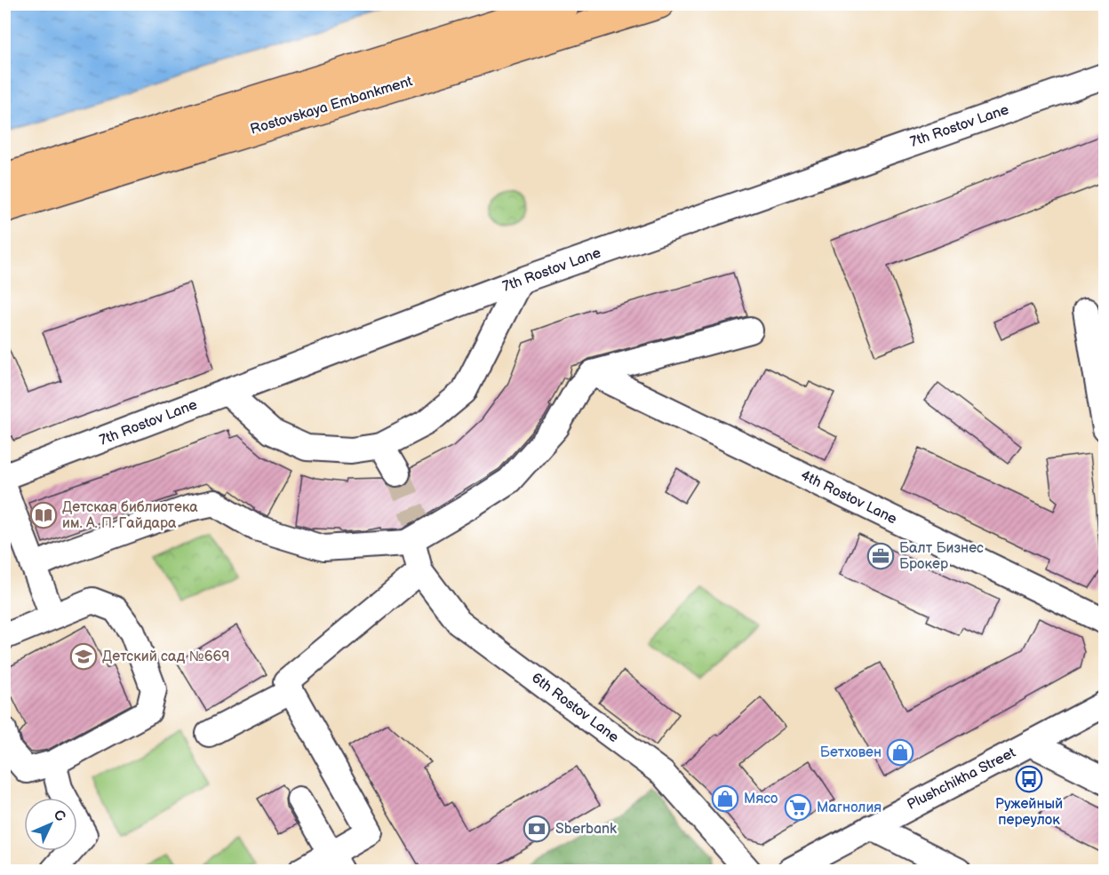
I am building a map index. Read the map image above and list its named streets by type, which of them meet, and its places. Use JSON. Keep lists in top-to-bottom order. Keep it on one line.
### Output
{"streets":{"main road":["Rostovskaya Embankment"],"street":["7th Rostov Lane","4th Rostov Lane","6th Rostov Lane","Plushchikha Street"]},"places":{"library":["Детская библиотека им. А. П. Гайдара"],"office":["Балт Бизнес Брокер"],"school or university":["Детский сад №669"],"shop":["Бетховен","Мясо"],"bus stop":["Ружейный переулок"],"supermarket":["Магнолия"],"bank":["Sberbank"]},"north":"top right"}
